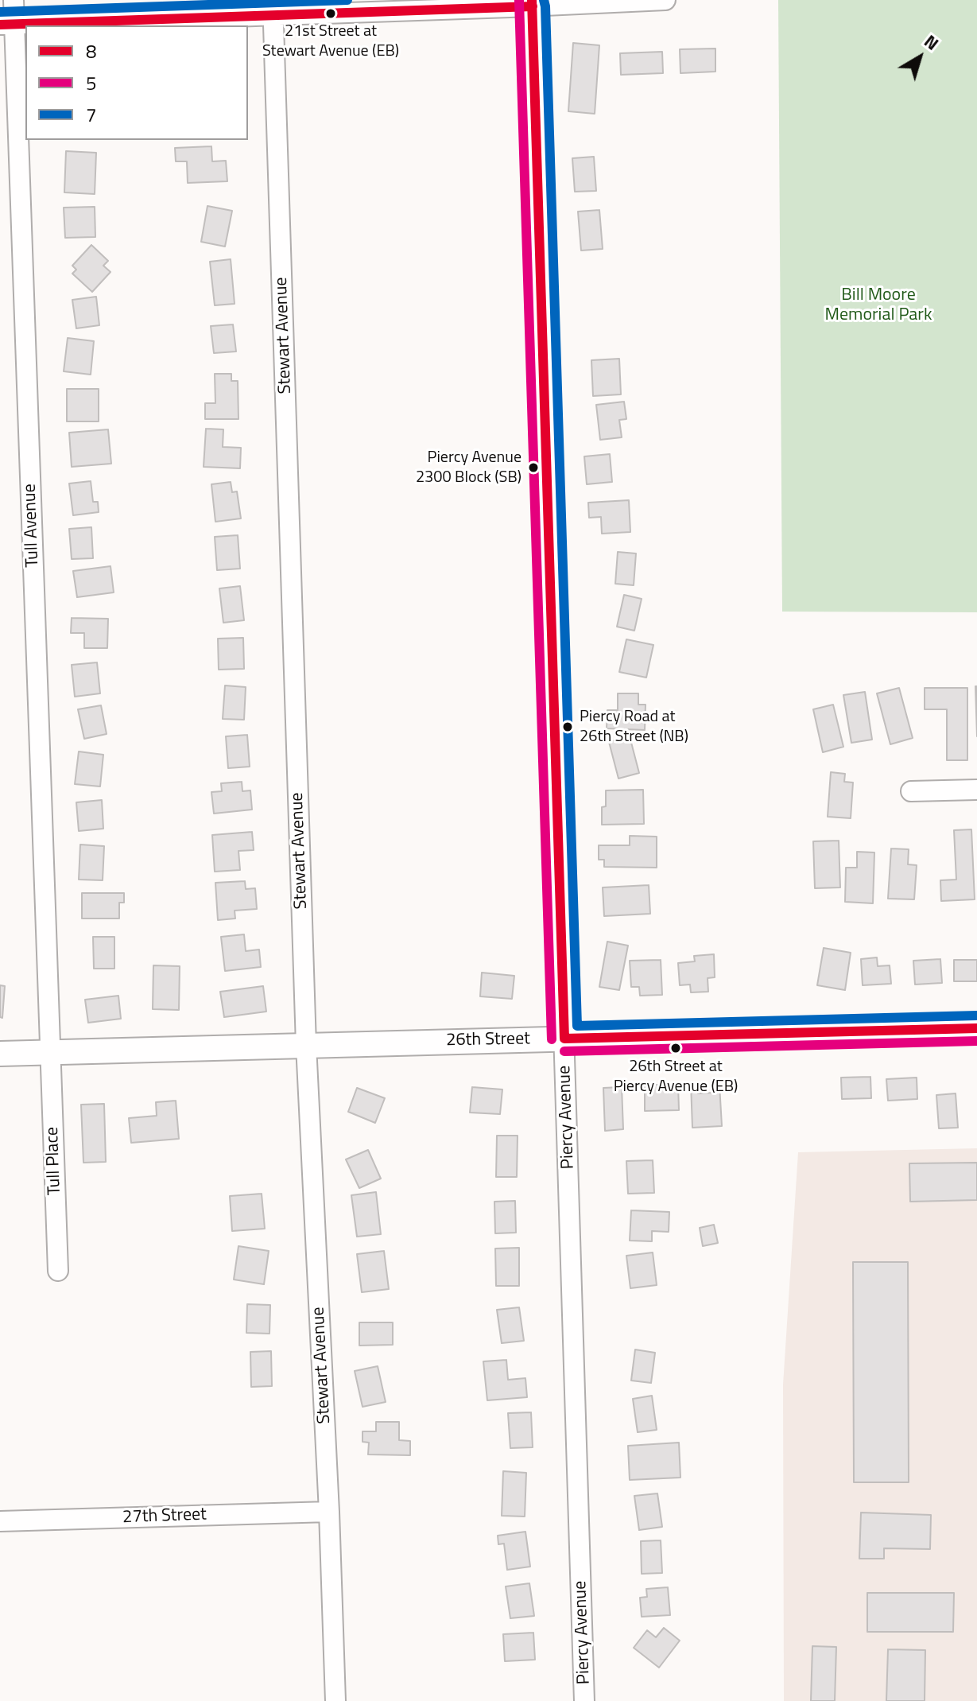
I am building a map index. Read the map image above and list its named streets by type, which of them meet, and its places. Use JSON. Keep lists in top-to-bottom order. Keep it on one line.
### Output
{"streets":{"street":["Stewart Avenue","Tull Avenue","26th Street","Piercy Avenue","Tull Place","27th Street"]},"crossings":[["Stewart Avenue","26th Street"],["Stewart Avenue","27th Street"],["Tull Avenue","26th Street"],["Tull Avenue","Tull Place"],["26th Street","Piercy Avenue"],["26th Street","Tull Place"]],"parks":["Bill Moore Memorial Park"],"places":["21st Street at Stewart Avenue (EB)","Piercy Avenue 2300 Block (SB)","Piercy Road at 26th Street (NB)","26th Street at Piercy Avenue (EB)"],"lines":["transit line 8","transit line 7","transit line 5"],"legend":["8","5","7"],"north":"top right"}
